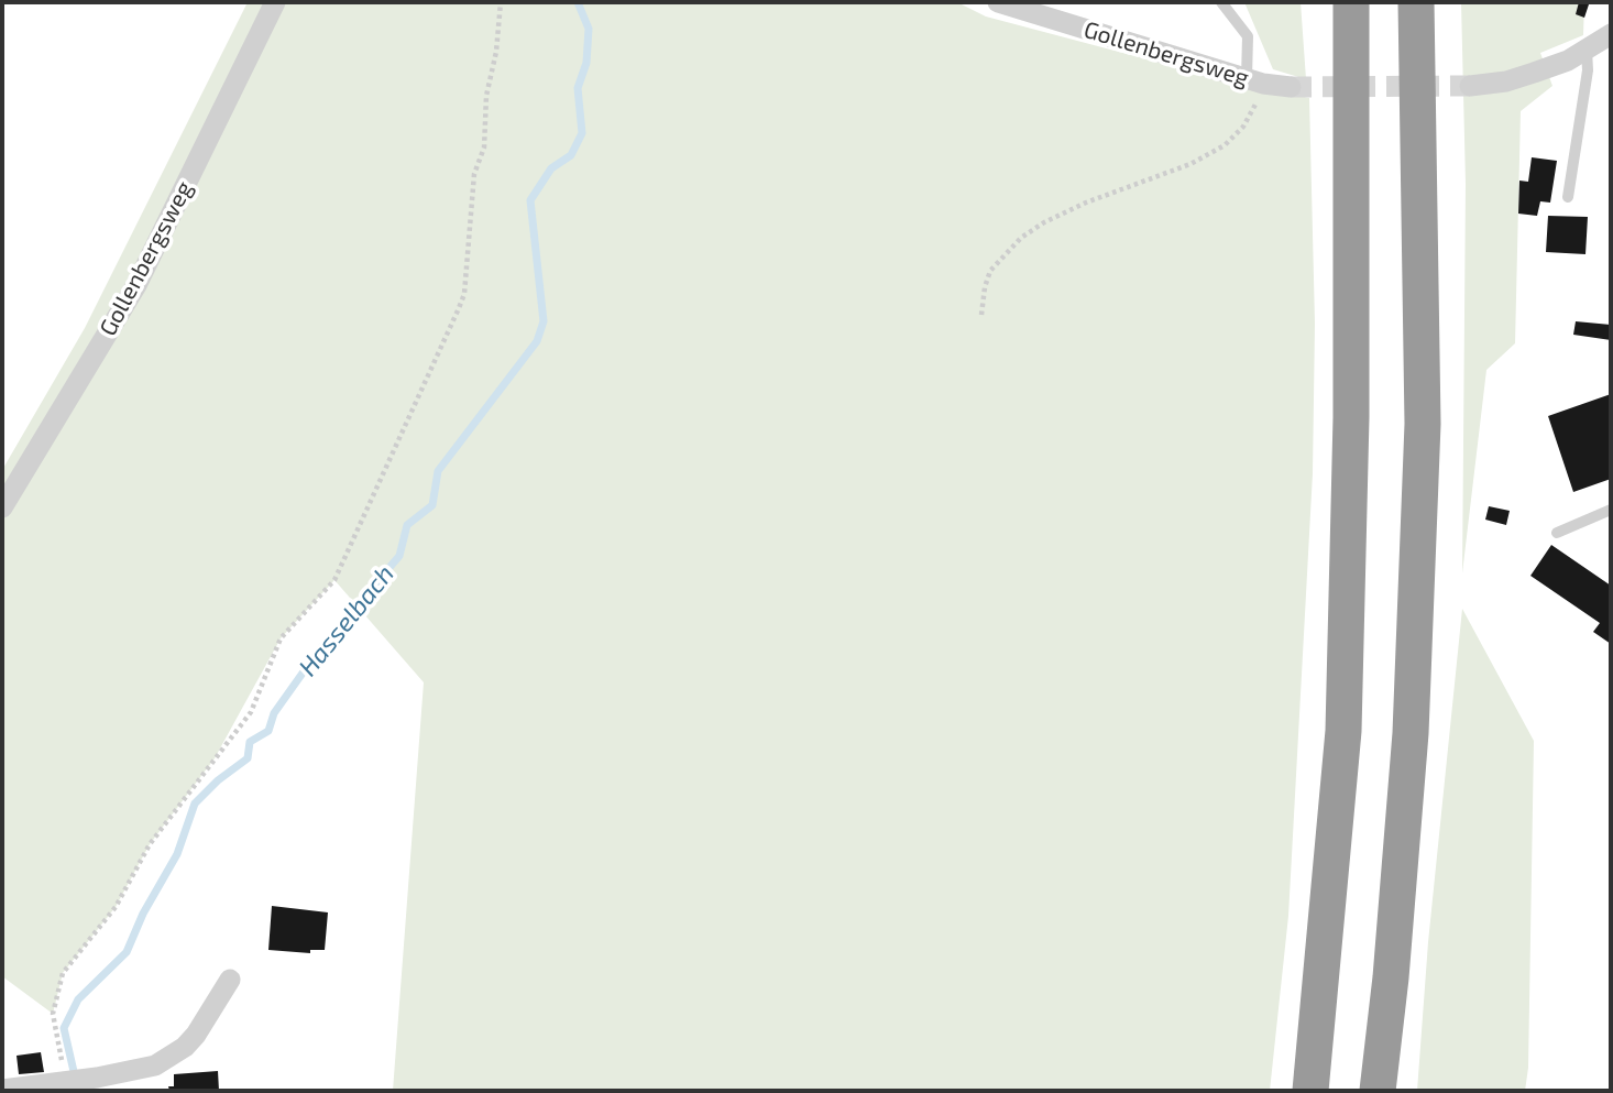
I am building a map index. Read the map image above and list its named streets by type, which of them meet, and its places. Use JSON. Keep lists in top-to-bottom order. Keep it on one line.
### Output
{"streets":{"street":["Gollenbergsweg"]},"water":["Hasselbach"]}
